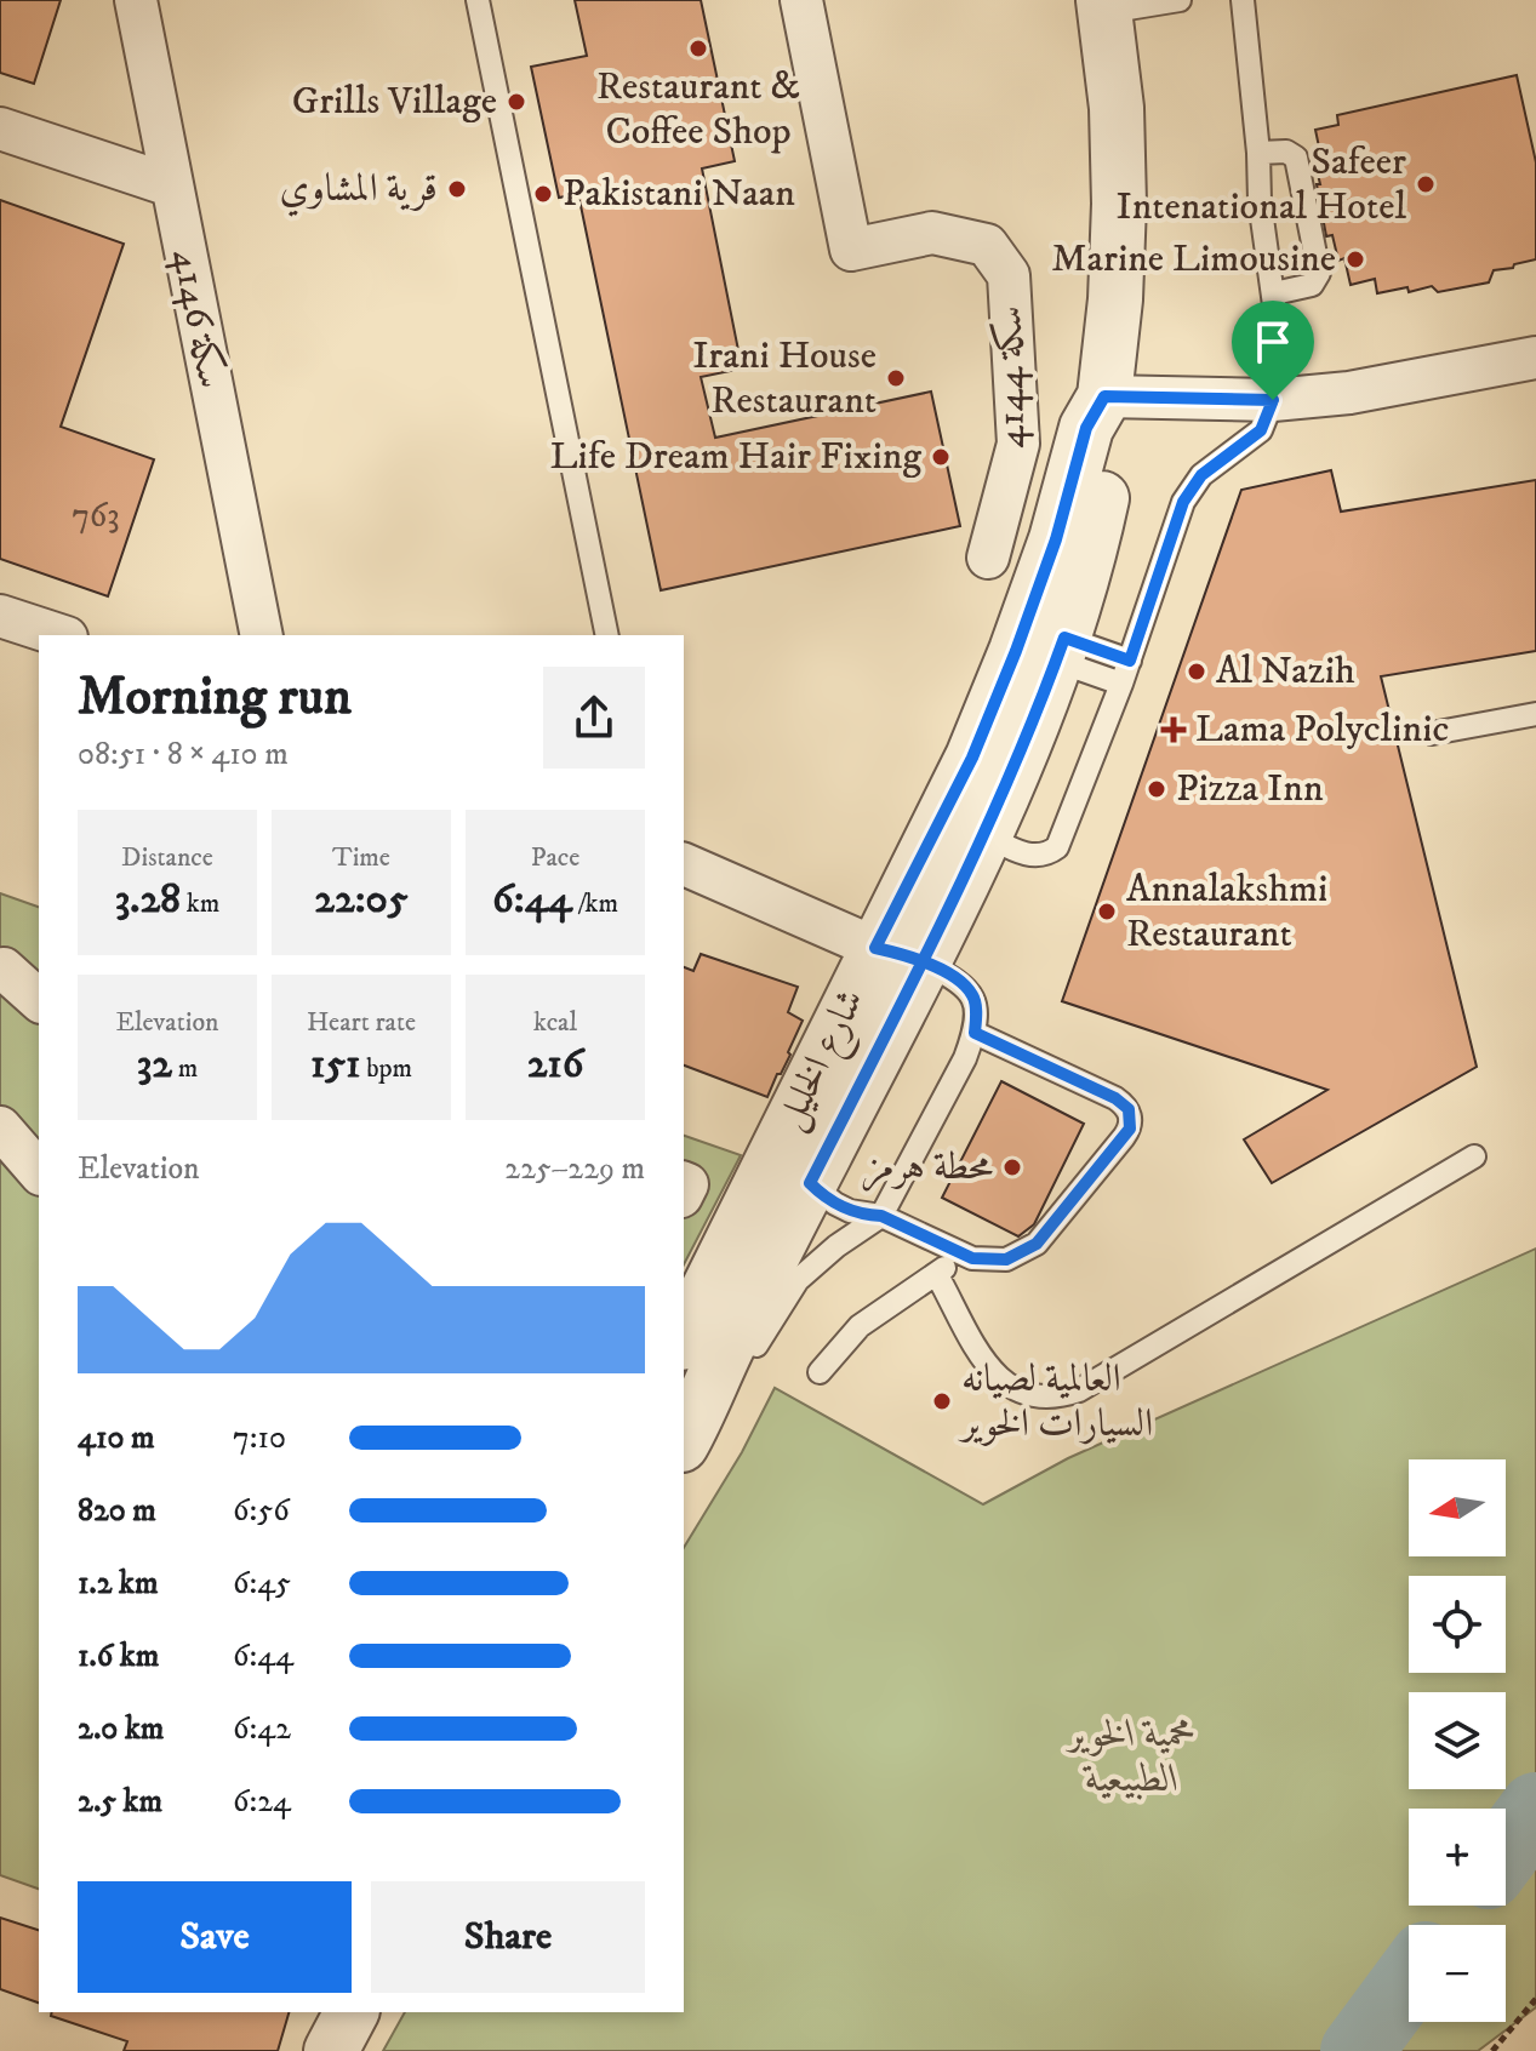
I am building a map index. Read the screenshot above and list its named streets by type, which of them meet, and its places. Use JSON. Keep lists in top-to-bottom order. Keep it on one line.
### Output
{"streets":{"street":["سكة 4146","سكة 4144","شارع الخليل"]},"parks":["محمية الخوير الطبيعية"],"places":{"other":["Restaurant & Coffee Shop","Grills Village","Safeer Intenational Hotel","قرية المشاوي","Pakistani Naan","Marine Limousine","Irani House Restaurant","Life Dream Hair Fixing","Al Nazih","Pizza Inn","Annalakshmi Restaurant","محطة هرمز","العالمية لصيانه السيارات الخوير"],"health":["Lama Polyclinic"]},"house_numbers":["763"],"north":"left","page":{"heading":["Morning run","08:51 · 8 × 410 m"],"stats":[["Distance","3.28 km"],["Time","22:05"],["Pace","6:44 /km"],["Elevation","32 m"],["Heart rate","151 bpm"],["kcal","216"]],"chart":["Elevation","225–229 m"],"list":[{"name":"410 m","note":"7:10"},{"name":"820 m","note":"6:56"},{"name":"1.2 km","note":"6:45"},{"name":"1.6 km","note":"6:44"},{"name":"2.0 km","note":"6:42"},{"name":"2.5 km","note":"6:24"}],"map_buttons":["+","−"],"buttons":["Save","Share"]}}
